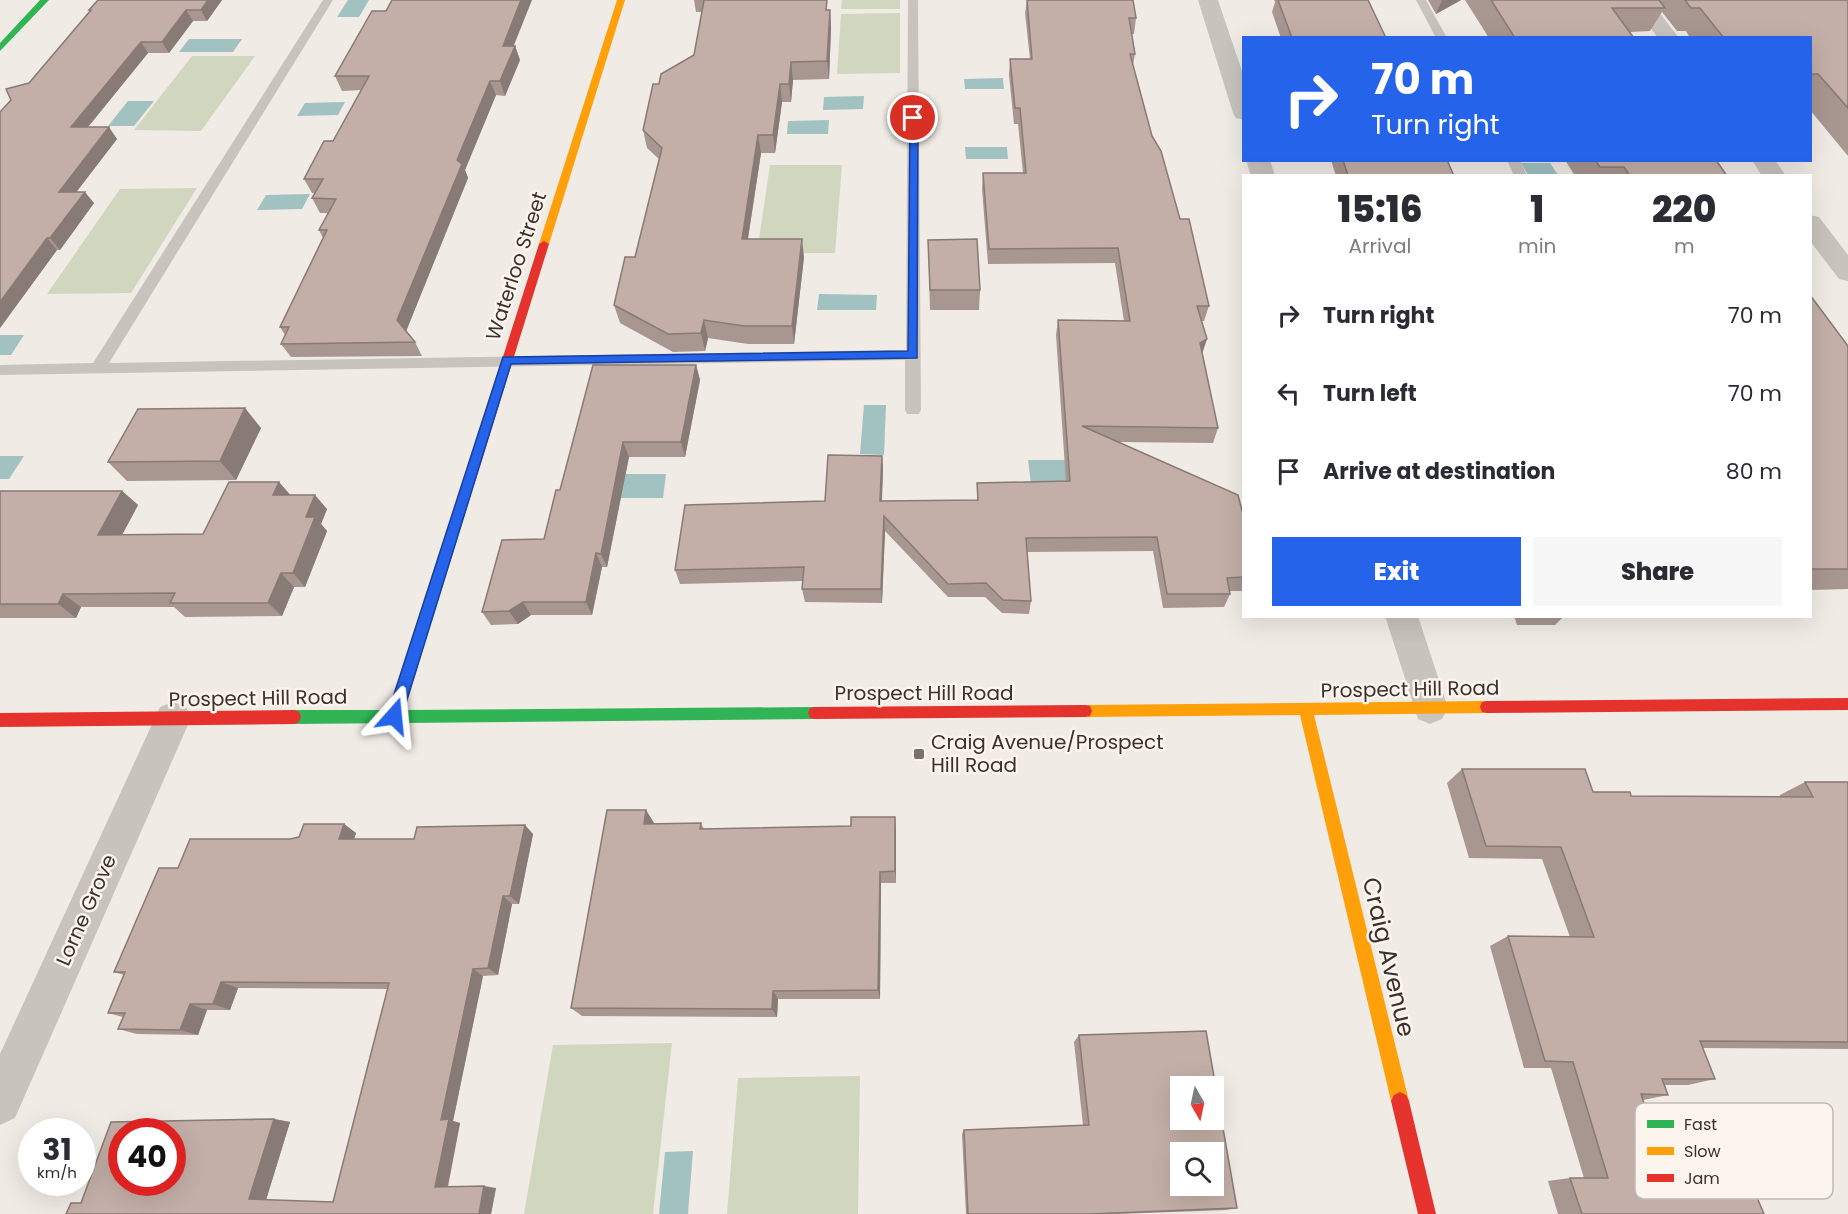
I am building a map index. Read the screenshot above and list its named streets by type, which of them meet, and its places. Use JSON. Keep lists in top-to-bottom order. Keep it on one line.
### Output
{"streets":{"main road":["Waterloo Street","Prospect Hill Road","Craig Avenue"],"street":["Lorne Grove"]},"crossings":[["Waterloo Street","Prospect Hill Road"],["Prospect Hill Road","Lorne Grove"],["Prospect Hill Road","Craig Avenue"]],"places":{"transit":["Craig Avenue/Prospect Hill Road"]},"legend":["Fast","Slow","Jam"],"north":"bottom","page":{"turn":["70 m","Turn right"],"eta":["15:16","Arrival","1","min","220","m"],"list":[{"name":"Turn right","value":"70 m"},{"name":"Turn left","value":"70 m"},{"name":"Arrive at destination","value":"80 m"}],"buttons":["Exit","Share"],"speed":"31 km/h","limit":"40"}}
